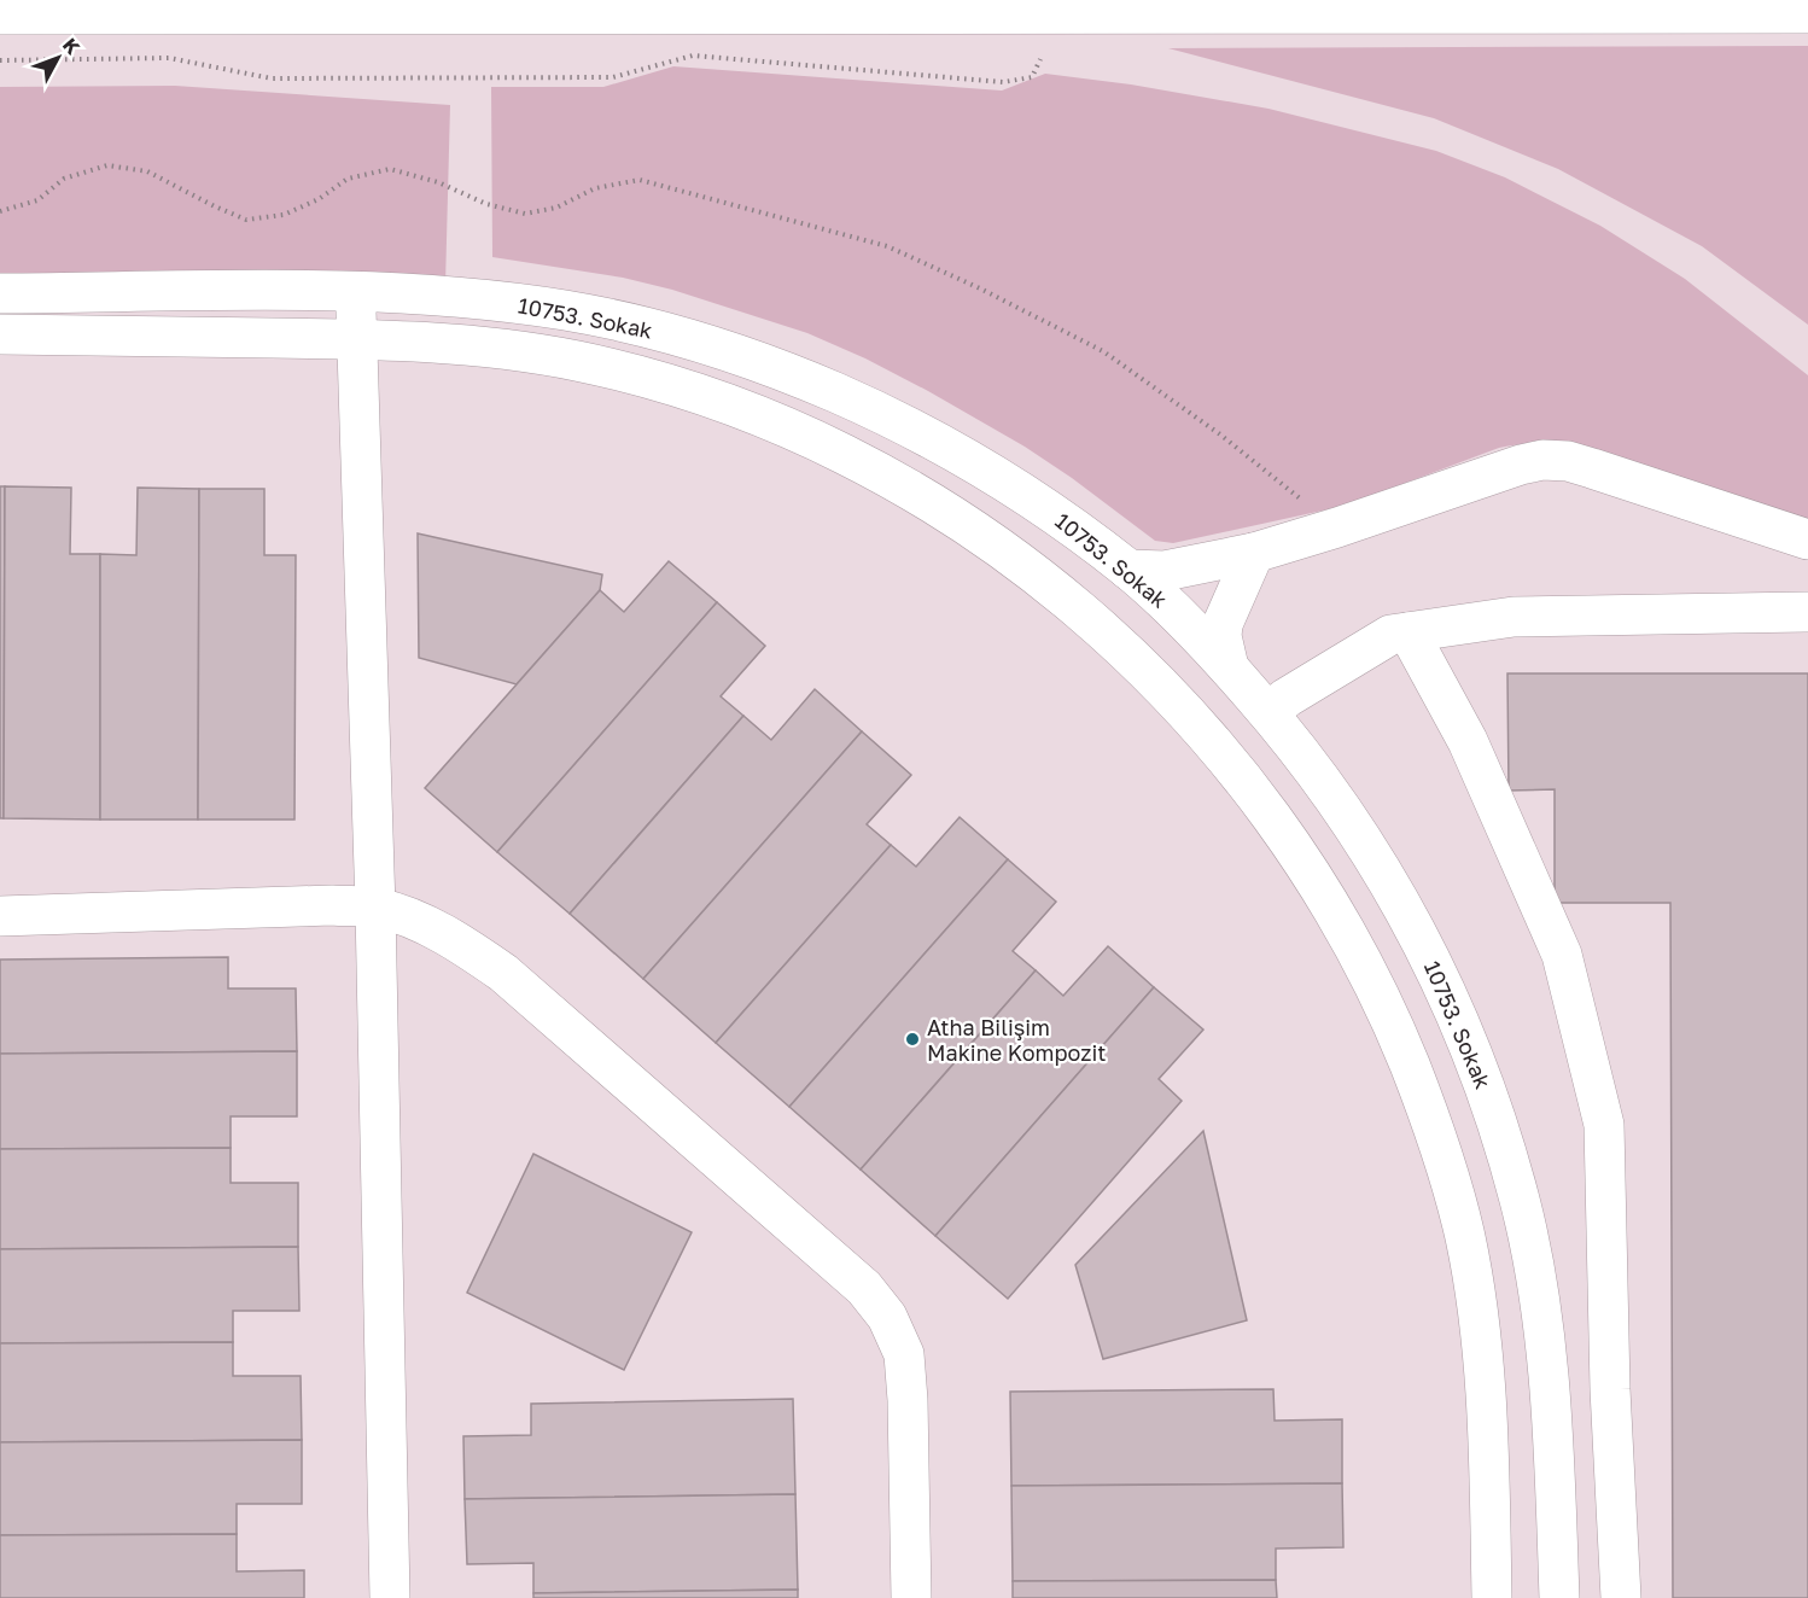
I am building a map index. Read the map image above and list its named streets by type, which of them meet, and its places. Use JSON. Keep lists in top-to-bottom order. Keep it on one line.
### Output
{"streets":{"main road":["10753. Sokak"]},"places":["Atha Bilişim Makine Kompozit"],"north":"top right"}
